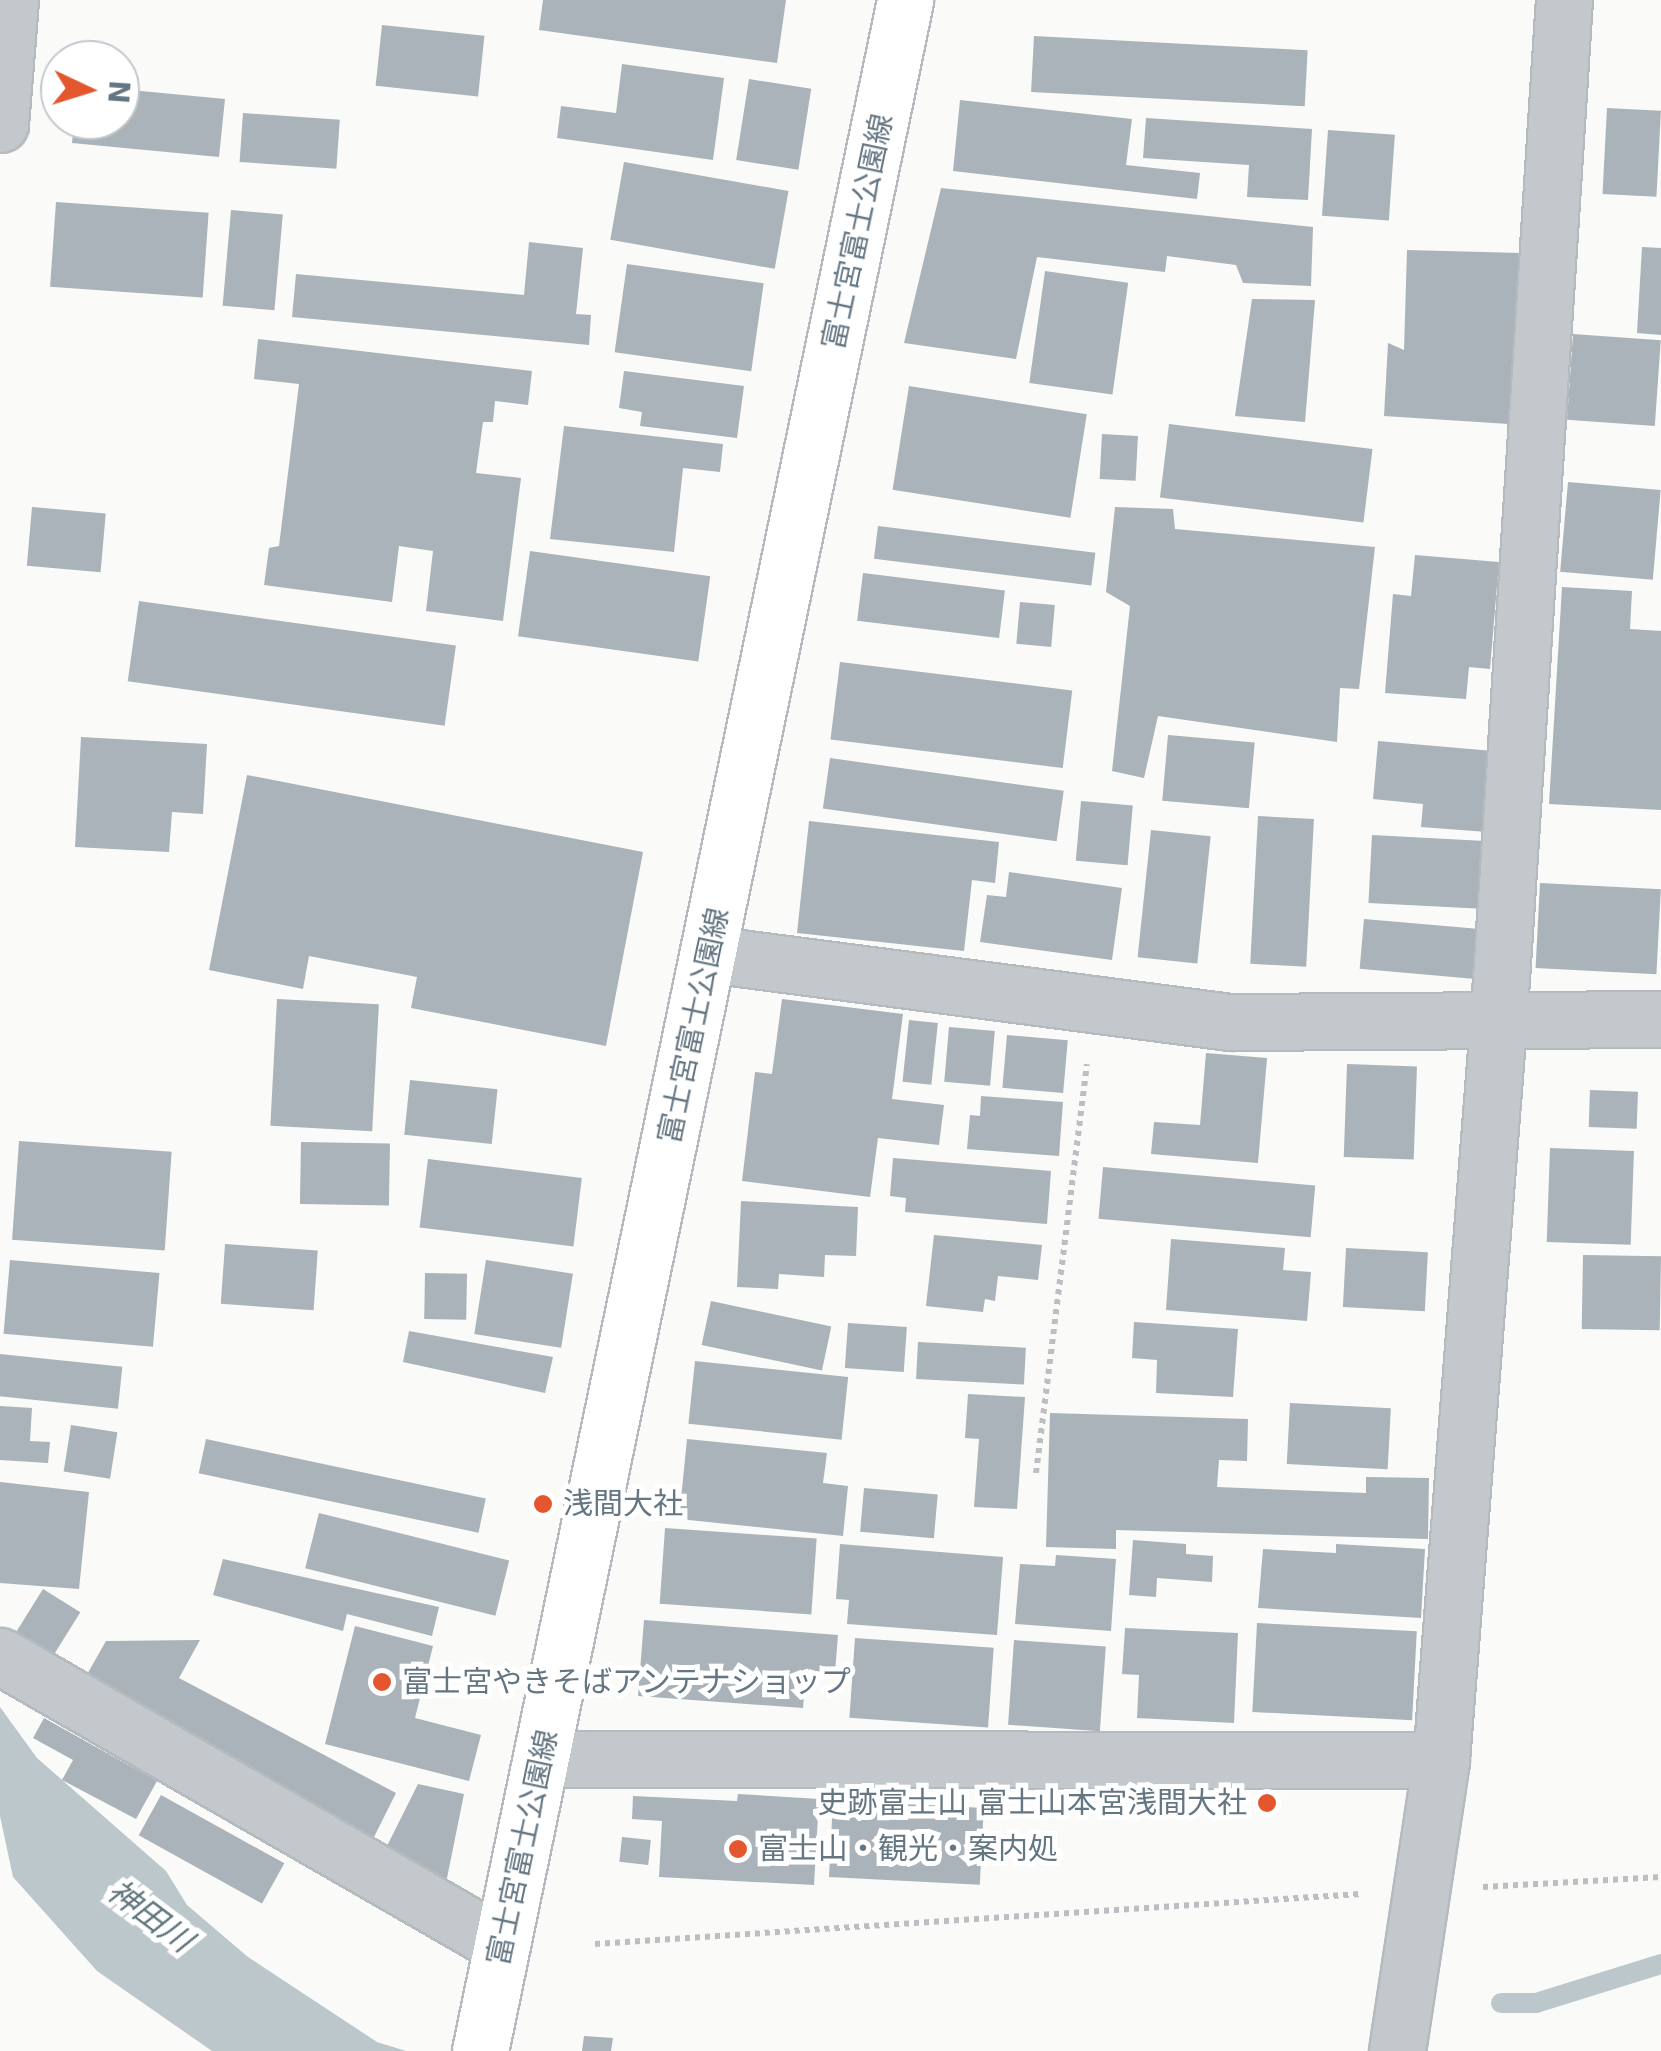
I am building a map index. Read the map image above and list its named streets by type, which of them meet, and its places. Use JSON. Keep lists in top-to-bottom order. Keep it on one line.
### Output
{"streets":{"main road":["富士宮富士公園線"]},"water":["神田川"],"places":["浅間大社","富士宮やきそばアンテナショップ","史跡富士山 富士山本宮浅間大社","富士山・観光・案内処"],"north":"right"}
